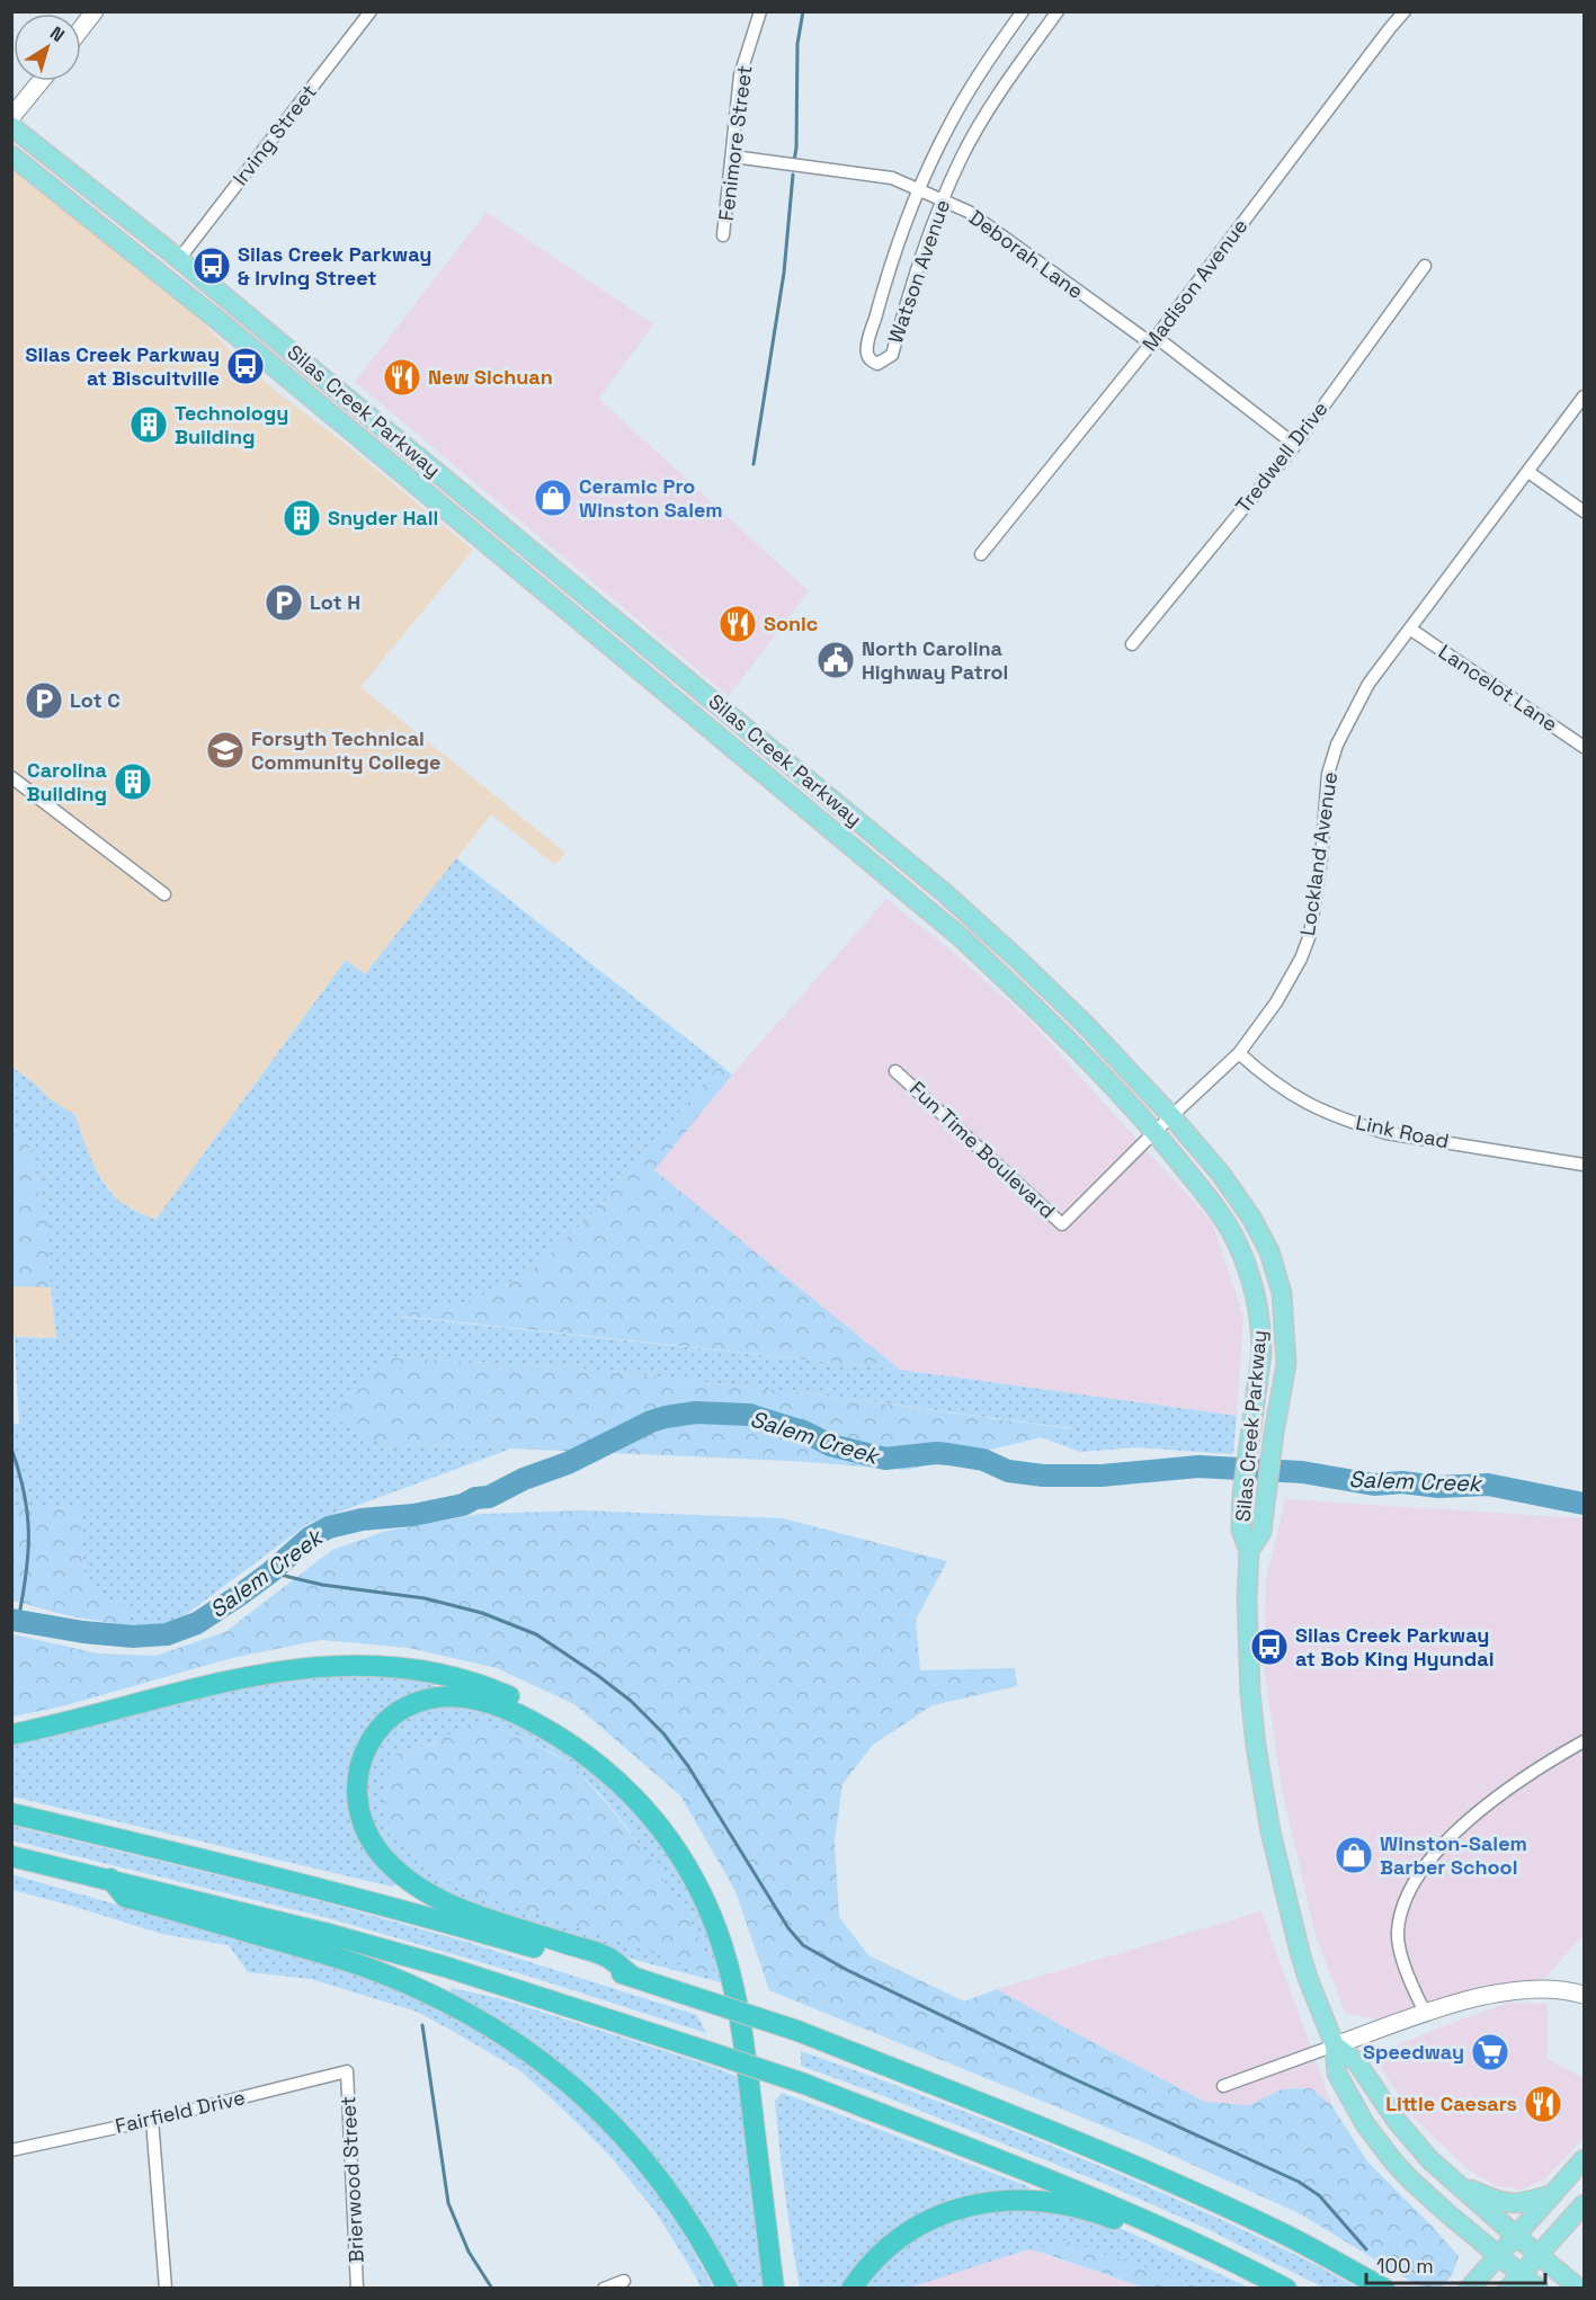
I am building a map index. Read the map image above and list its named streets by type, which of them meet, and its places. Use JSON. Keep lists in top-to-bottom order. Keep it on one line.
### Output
{"streets":{"main road":["Silas Creek Parkway"],"street":["Irving Street","Fenimore Street","Deborah Lane","Watson Avenue","Madison Avenue","Tredwell Drive","Lancelot Lane","Lockland Avenue","Link Road","Fun Time Boulevard","Fairfield Drive","Brierwood Street"]},"crossings":[["Irving Street","Silas Creek Parkway"],["Fenimore Street","Deborah Lane"],["Deborah Lane","Watson Avenue"],["Deborah Lane","Madison Avenue"],["Deborah Lane","Tredwell Drive"],["Silas Creek Parkway","Lockland Avenue"],["Silas Creek Parkway","Fun Time Boulevard"],["Lancelot Lane","Lockland Avenue"],["Lockland Avenue","Link Road"],["Lockland Avenue","Fun Time Boulevard"],["Fairfield Drive","Brierwood Street"]],"water":["Salem Creek"],"places":{"bus stop":["Silas Creek Parkway & Irving Street","Silas Creek Parkway at Biscuitville","Silas Creek Parkway at Bob King Hyundai"],"restaurant":["New Sichuan","Sonic","Little Caesars"],"building":["Technology Building","Snyder Hall","Carolina Building"],"shop":["Ceramic Pro Winston Salem","Winston-Salem Barber School"],"parking":["Lot H","Lot C"],"public building":["North Carolina Highway Patrol"],"school or university":["Forsyth Technical Community College"],"supermarket":["Speedway"]},"scale_bar":"100 m","north":"top right"}
